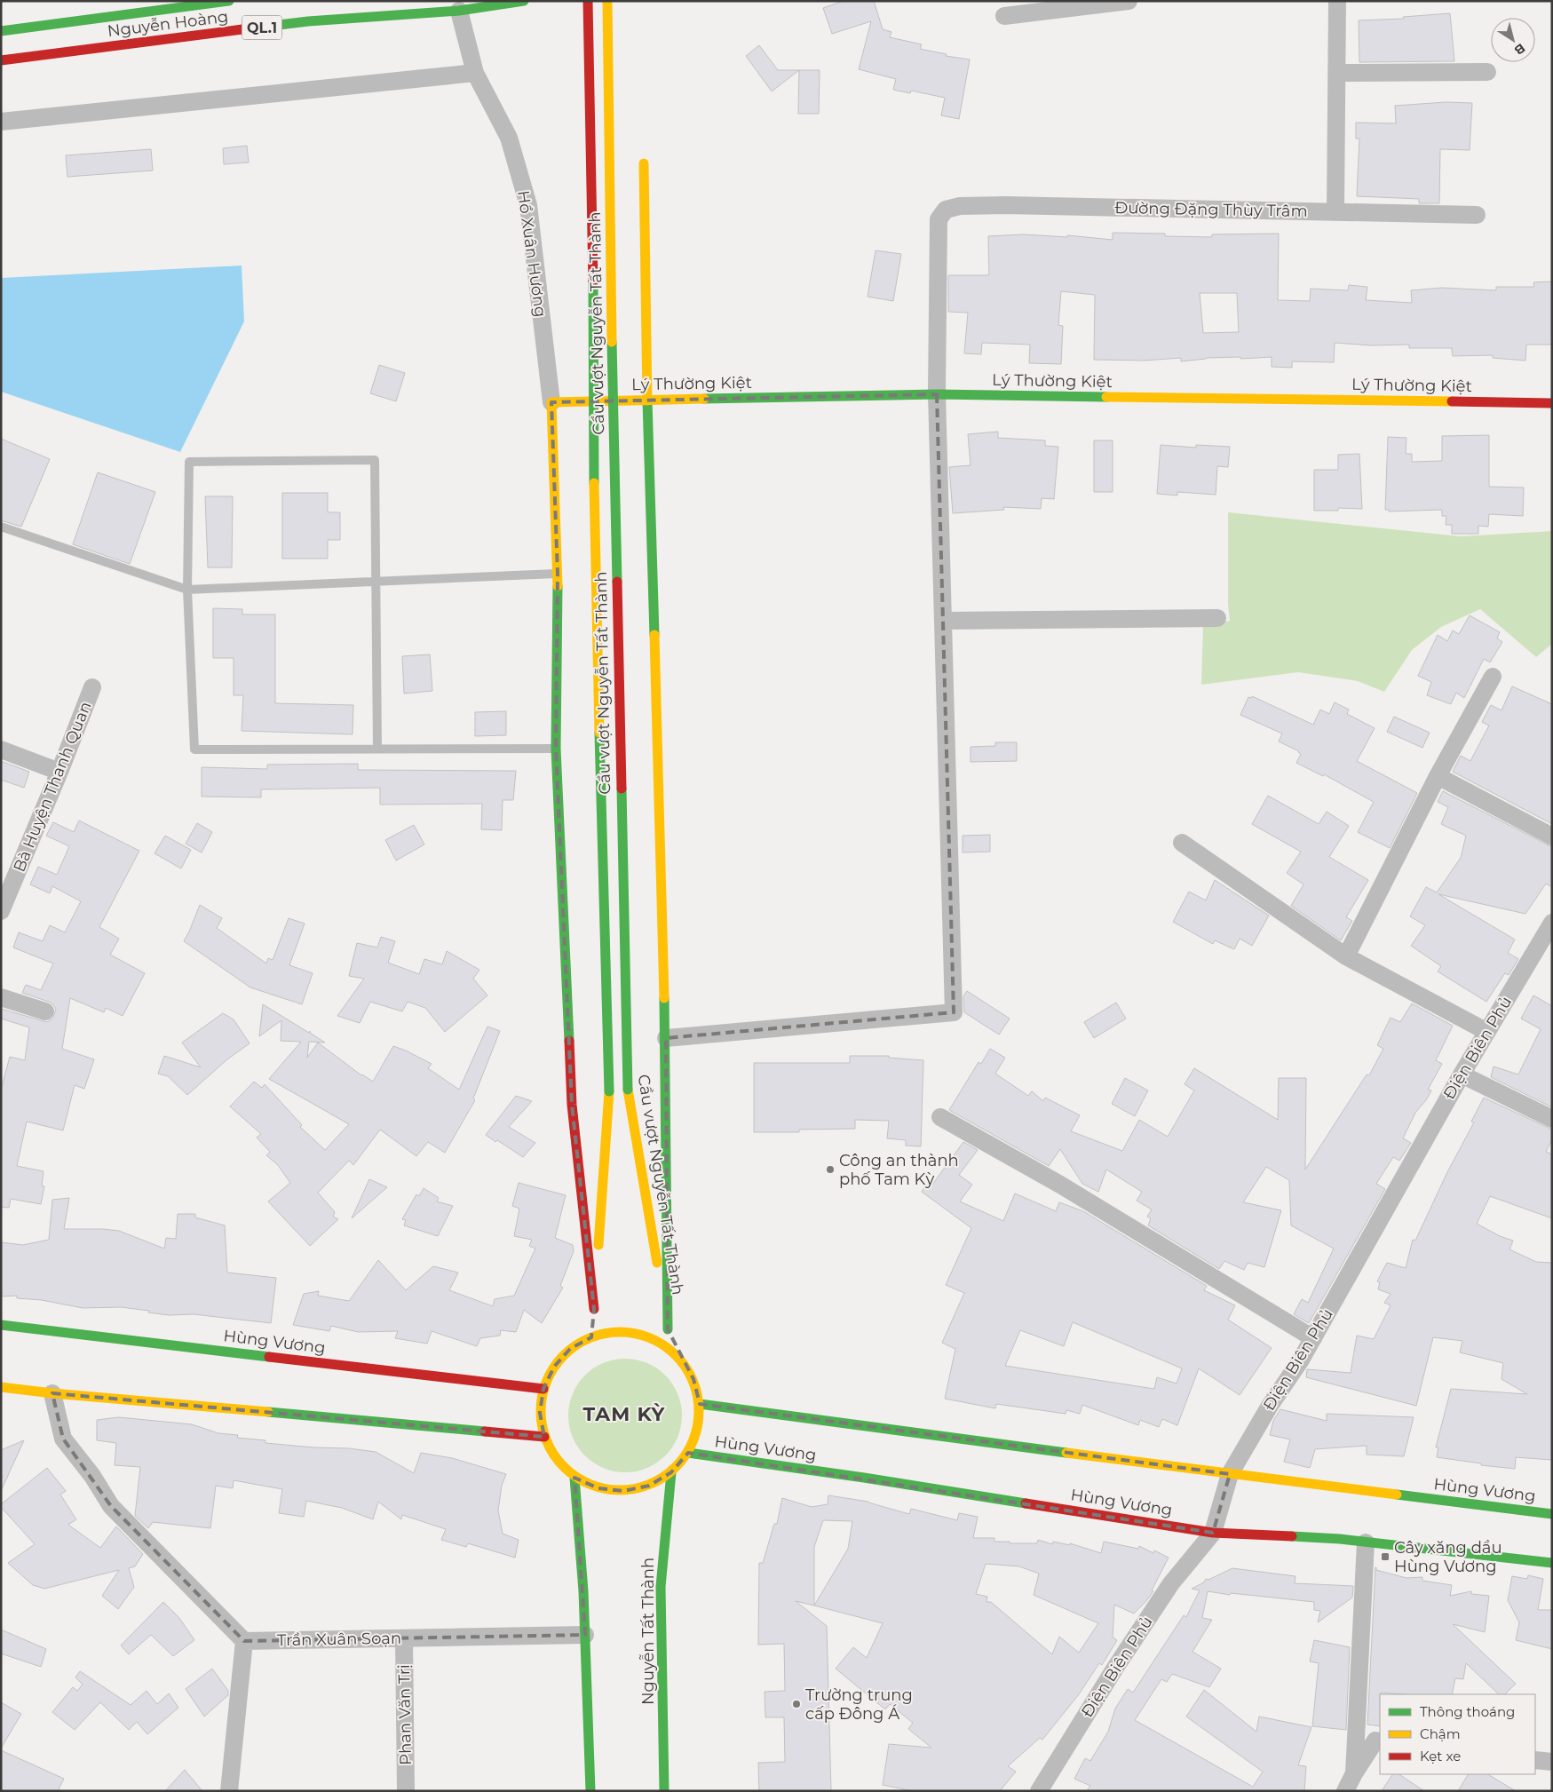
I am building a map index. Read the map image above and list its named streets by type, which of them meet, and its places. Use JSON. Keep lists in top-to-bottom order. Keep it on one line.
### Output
{"streets":{"main road":["Nguyễn Hoàng","QL.1","Cầu vượt Nguyễn Tất Thành","Lý Thường Kiệt","Hùng Vương","Nguyễn Tất Thành"],"street":["Đường Đặng Thùy Trâm","Hồ Xuân Hương","Bà Huyện Thanh Quan","Điện Biên Phủ","Trần Xuân Soạn","Phan Văn Trị"]},"crossings":[["Nguyễn Hoàng","Hồ Xuân Hương"],["Đường Đặng Thùy Trâm","Lý Thường Kiệt"],["Hồ Xuân Hương","Lý Thường Kiệt"],["Điện Biên Phủ","Hùng Vương"],["Trần Xuân Soạn","Phan Văn Trị"]],"districts":["TAM KỲ"],"places":{"other":["Công an thành phố Tam Kỳ","Trường trung cấp Đông Á"],"transit":["Cây xăng dầu Hùng Vương"]},"legend":["Thông thoáng","Chậm","Kẹt xe"],"north":"bottom right"}
